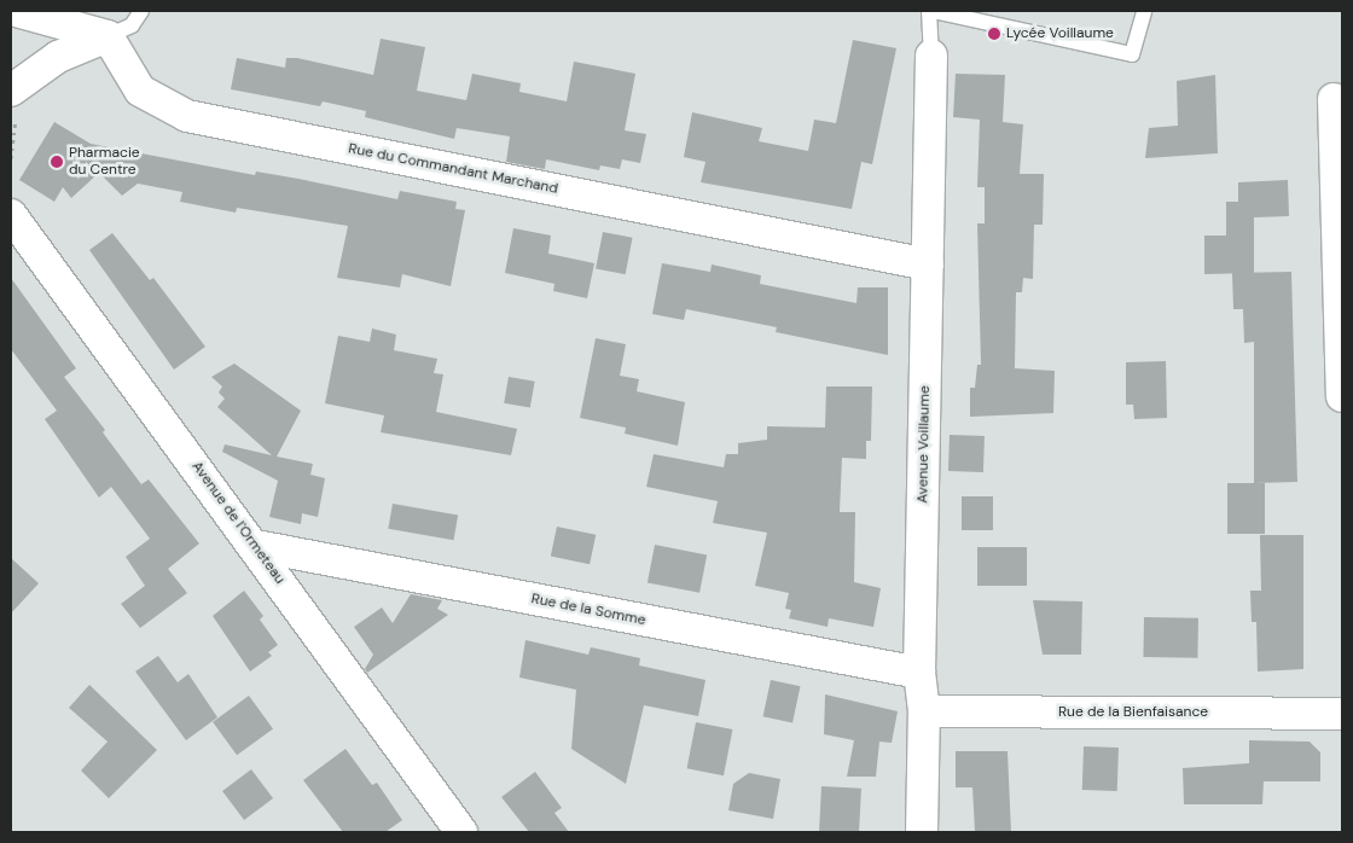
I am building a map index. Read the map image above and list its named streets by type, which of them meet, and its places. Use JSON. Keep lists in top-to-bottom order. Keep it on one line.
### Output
{"streets":{"street":["Rue du Commandant Marchand","Avenue Voillaume","Avenue de l'Ormeteau","Rue de la Somme","Rue de la Bienfaisance"]},"crossings":[["Rue du Commandant Marchand","Avenue Voillaume"],["Avenue Voillaume","Rue de la Somme"],["Avenue Voillaume","Rue de la Bienfaisance"],["Avenue de l'Ormeteau","Rue de la Somme"]],"places":["Lycée Voillaume","Pharmacie du Centre"]}
